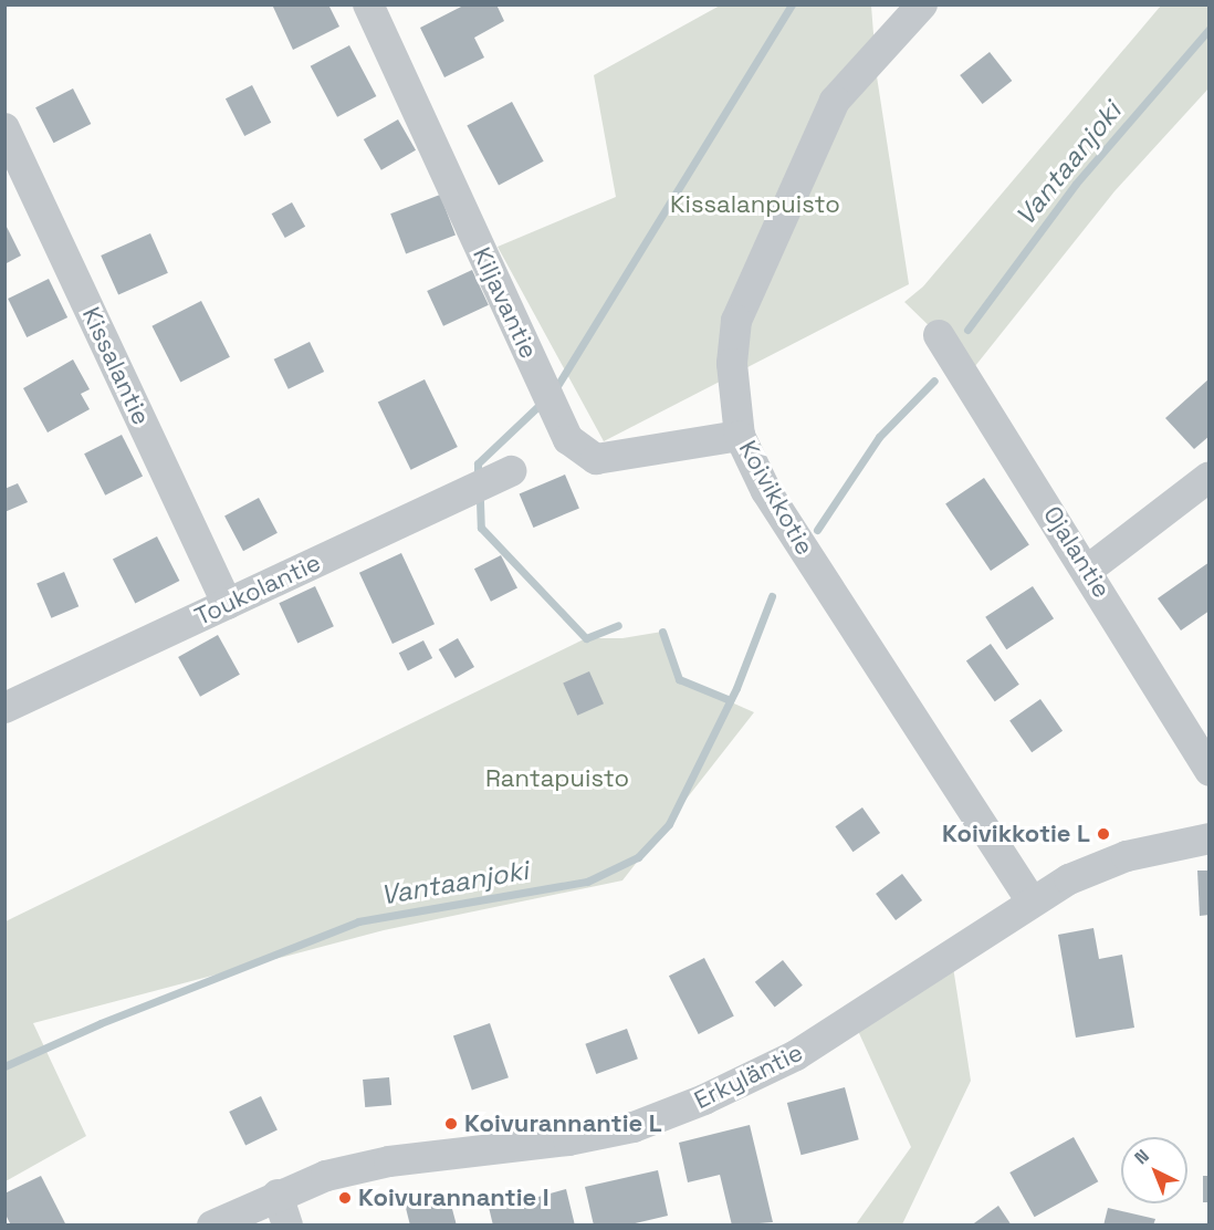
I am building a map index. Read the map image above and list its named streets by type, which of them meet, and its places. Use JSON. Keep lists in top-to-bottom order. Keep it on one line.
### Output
{"streets":{"street":["Kiljavantie","Kissalantie","Koivikkotie","Ojalantie","Toukolantie","Erkyläntie"]},"crossings":[["Kiljavantie","Koivikkotie"],["Kissalantie","Toukolantie"],["Koivikkotie","Erkyläntie"]],"water":["Vantaanjoki"],"parks":["Kissalanpuisto","Rantapuisto"],"places":["Koivikkotie L","Koivurannantie L","Koivurannantie I"],"north":"top left"}
